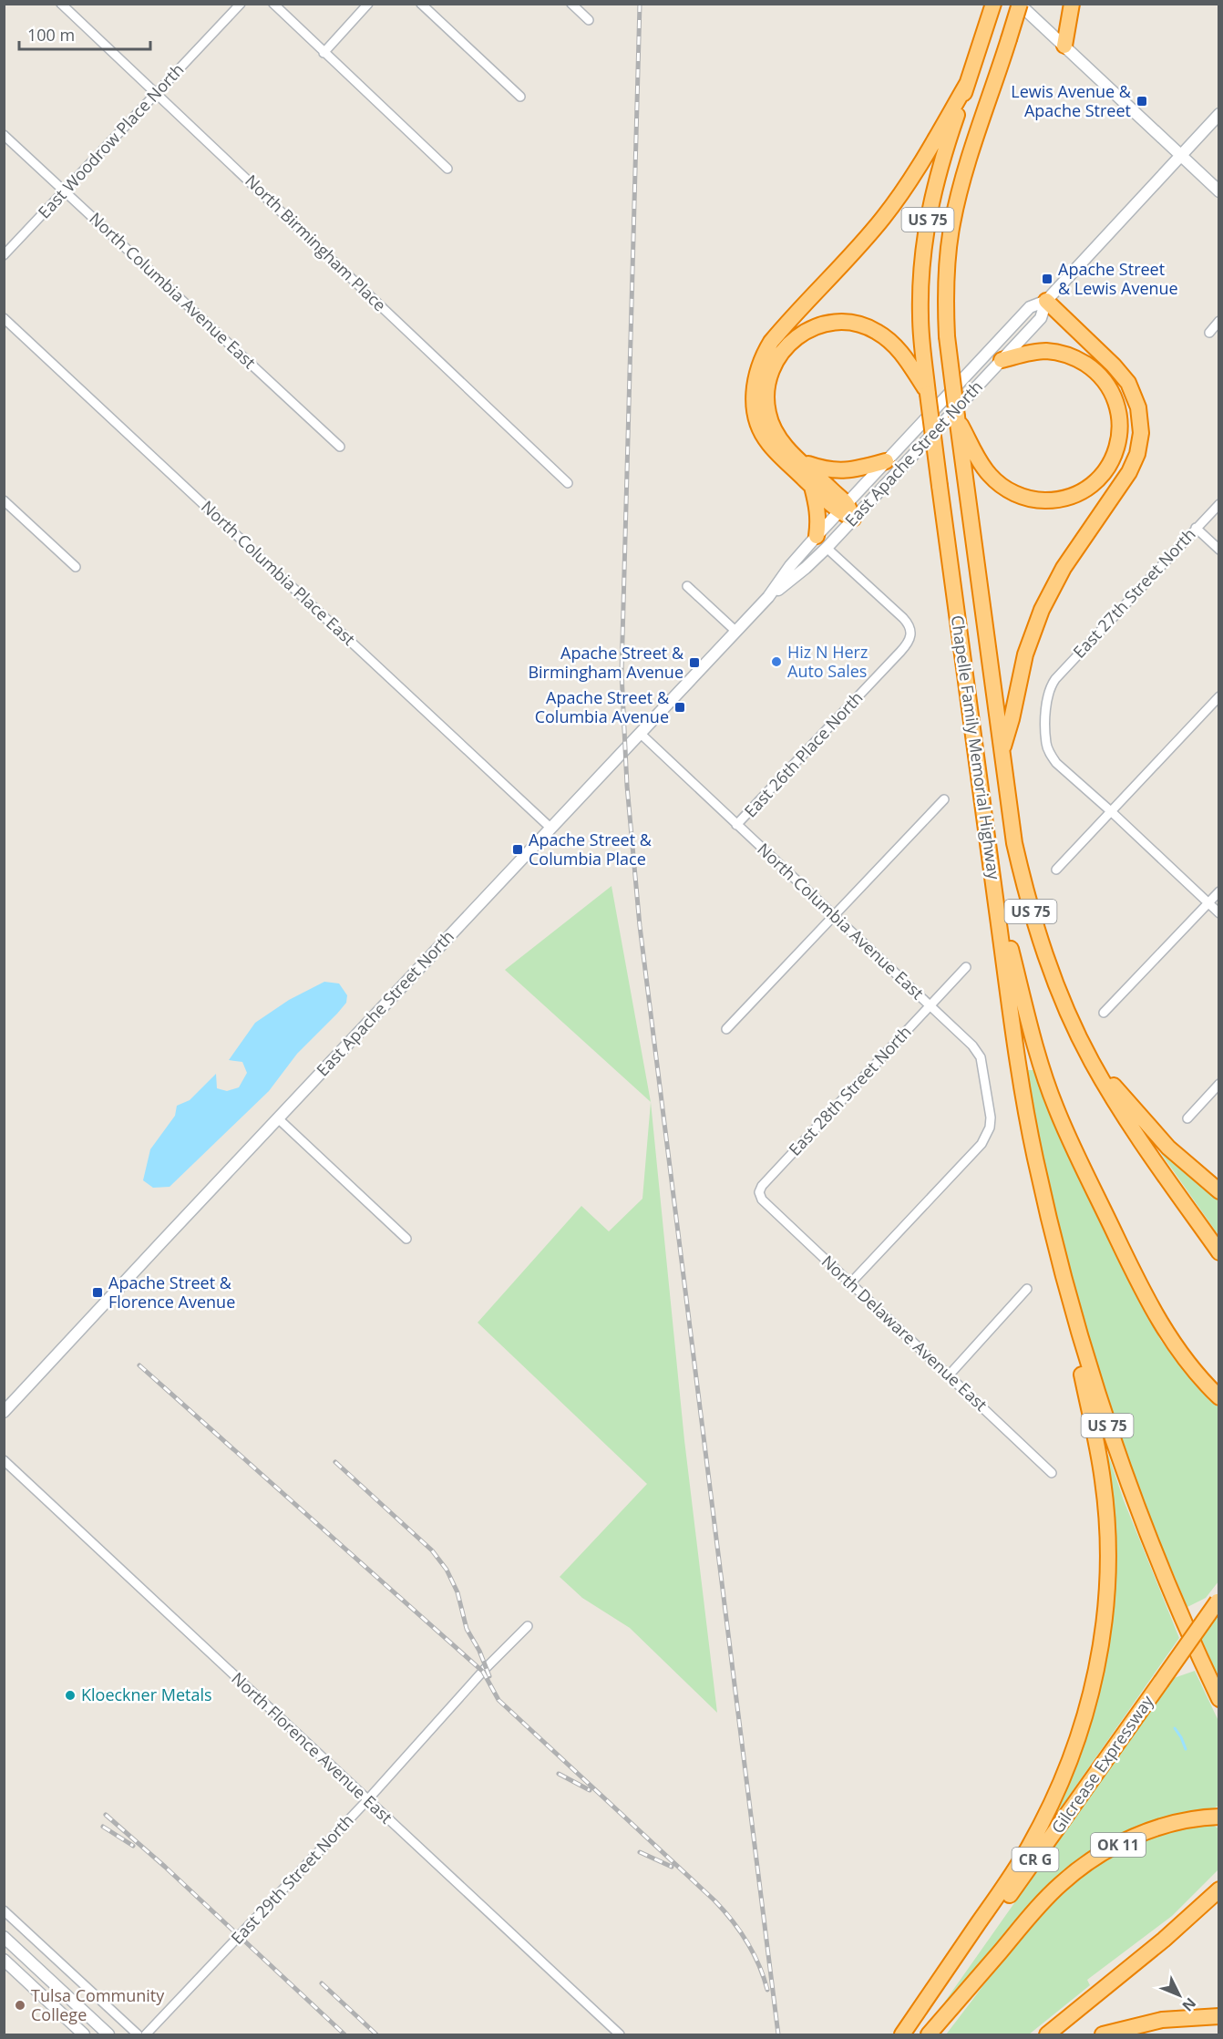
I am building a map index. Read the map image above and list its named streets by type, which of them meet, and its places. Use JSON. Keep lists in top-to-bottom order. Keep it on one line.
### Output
{"streets":{"highway":["US 75","Chapelle Family Memorial Highway","Gilcrease Expressway","OK 11","CR G"],"main road":["East Apache Street North"],"street":["East Woodrow Place North","North Birmingham Place","North Columbia Avenue East","North Columbia Place East","East 27th Street North","East 26th Place North","East 28th Street North","North Delaware Avenue East","North Florence Avenue East","East 29th Street North"]},"crossings":[["East Woodrow Place North","North Birmingham Place"],["East Woodrow Place North","North Columbia Avenue East"],["North Columbia Avenue East","East Apache Street North"],["North Columbia Avenue East","East 26th Place North"],["North Columbia Avenue East","East 28th Street North"],["North Columbia Avenue East","North Delaware Avenue East"],["East Apache Street North","North Columbia Place East"],["East Apache Street North","East 26th Place North"],["East 28th Street North","North Delaware Avenue East"],["North Florence Avenue East","East 29th Street North"]],"places":{"transit":["Lewis Avenue & Apache Street","Apache Street & Lewis Avenue","Apache Street & Birmingham Avenue","Apache Street & Columbia Avenue","Apache Street & Columbia Place","Apache Street & Florence Avenue"],"other":["Hiz N Herz Auto Sales","Kloeckner Metals","Tulsa Community College"]},"scale_bar":"100 m","north":"bottom right"}
